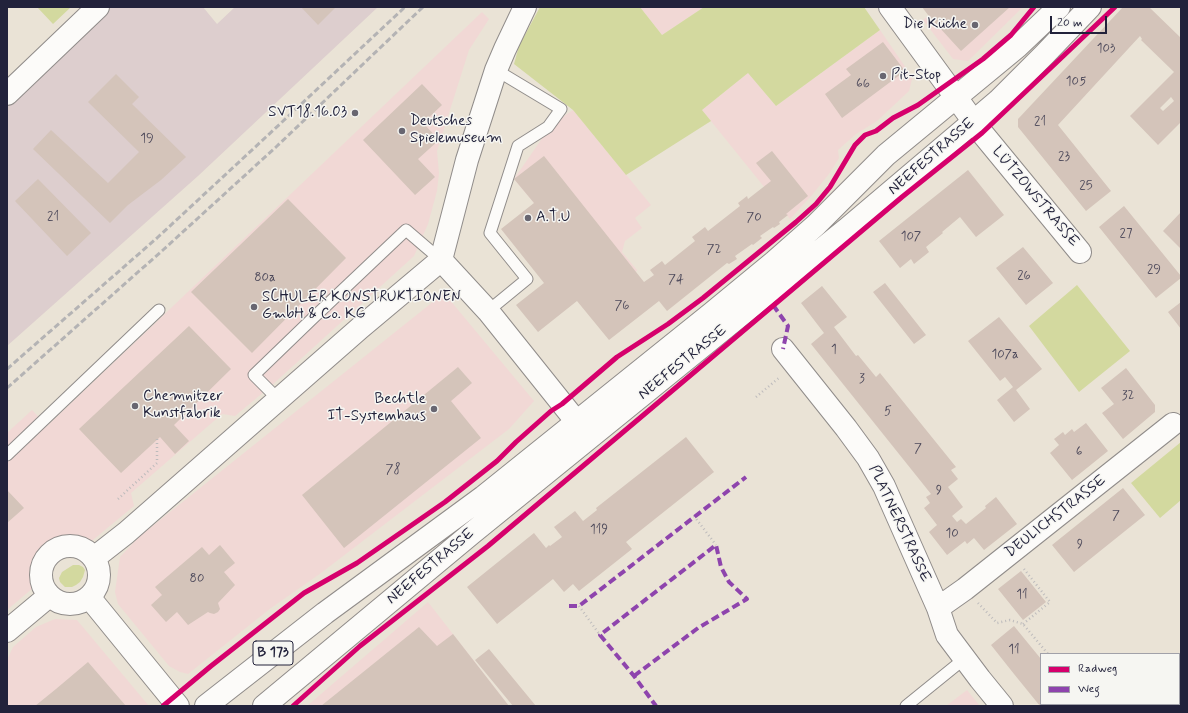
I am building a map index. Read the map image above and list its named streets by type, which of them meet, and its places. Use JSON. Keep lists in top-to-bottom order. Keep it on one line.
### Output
{"streets":{"street":["NEEFESTRASSE","LÜTZOWSTRASSE","DEULICHSTRASSE","PLATNERSTRASSE","B 173"]},"crossings":[["NEEFESTRASSE","LÜTZOWSTRASSE"],["DEULICHSTRASSE","PLATNERSTRASSE"]],"places":["Die Küche","Pit-Stop","SVT18.16.03","Deutsches Spielemuseum","A.T.U","SCHULER KONSTRUKTIONEN GmbH & Co. KG","Chemnitzer Kunstfabrik","Bechtle IT-Systemhaus"],"house_numbers":["103","105","66","21","19","23","25","21","70","27","107","72","29","26","80a","74","76","1","107a","3","32","5","7","6","78","9","7","119","10","9","80","11","11"],"legend":["Radweg","Weg"],"scale_bar":"20 m"}
